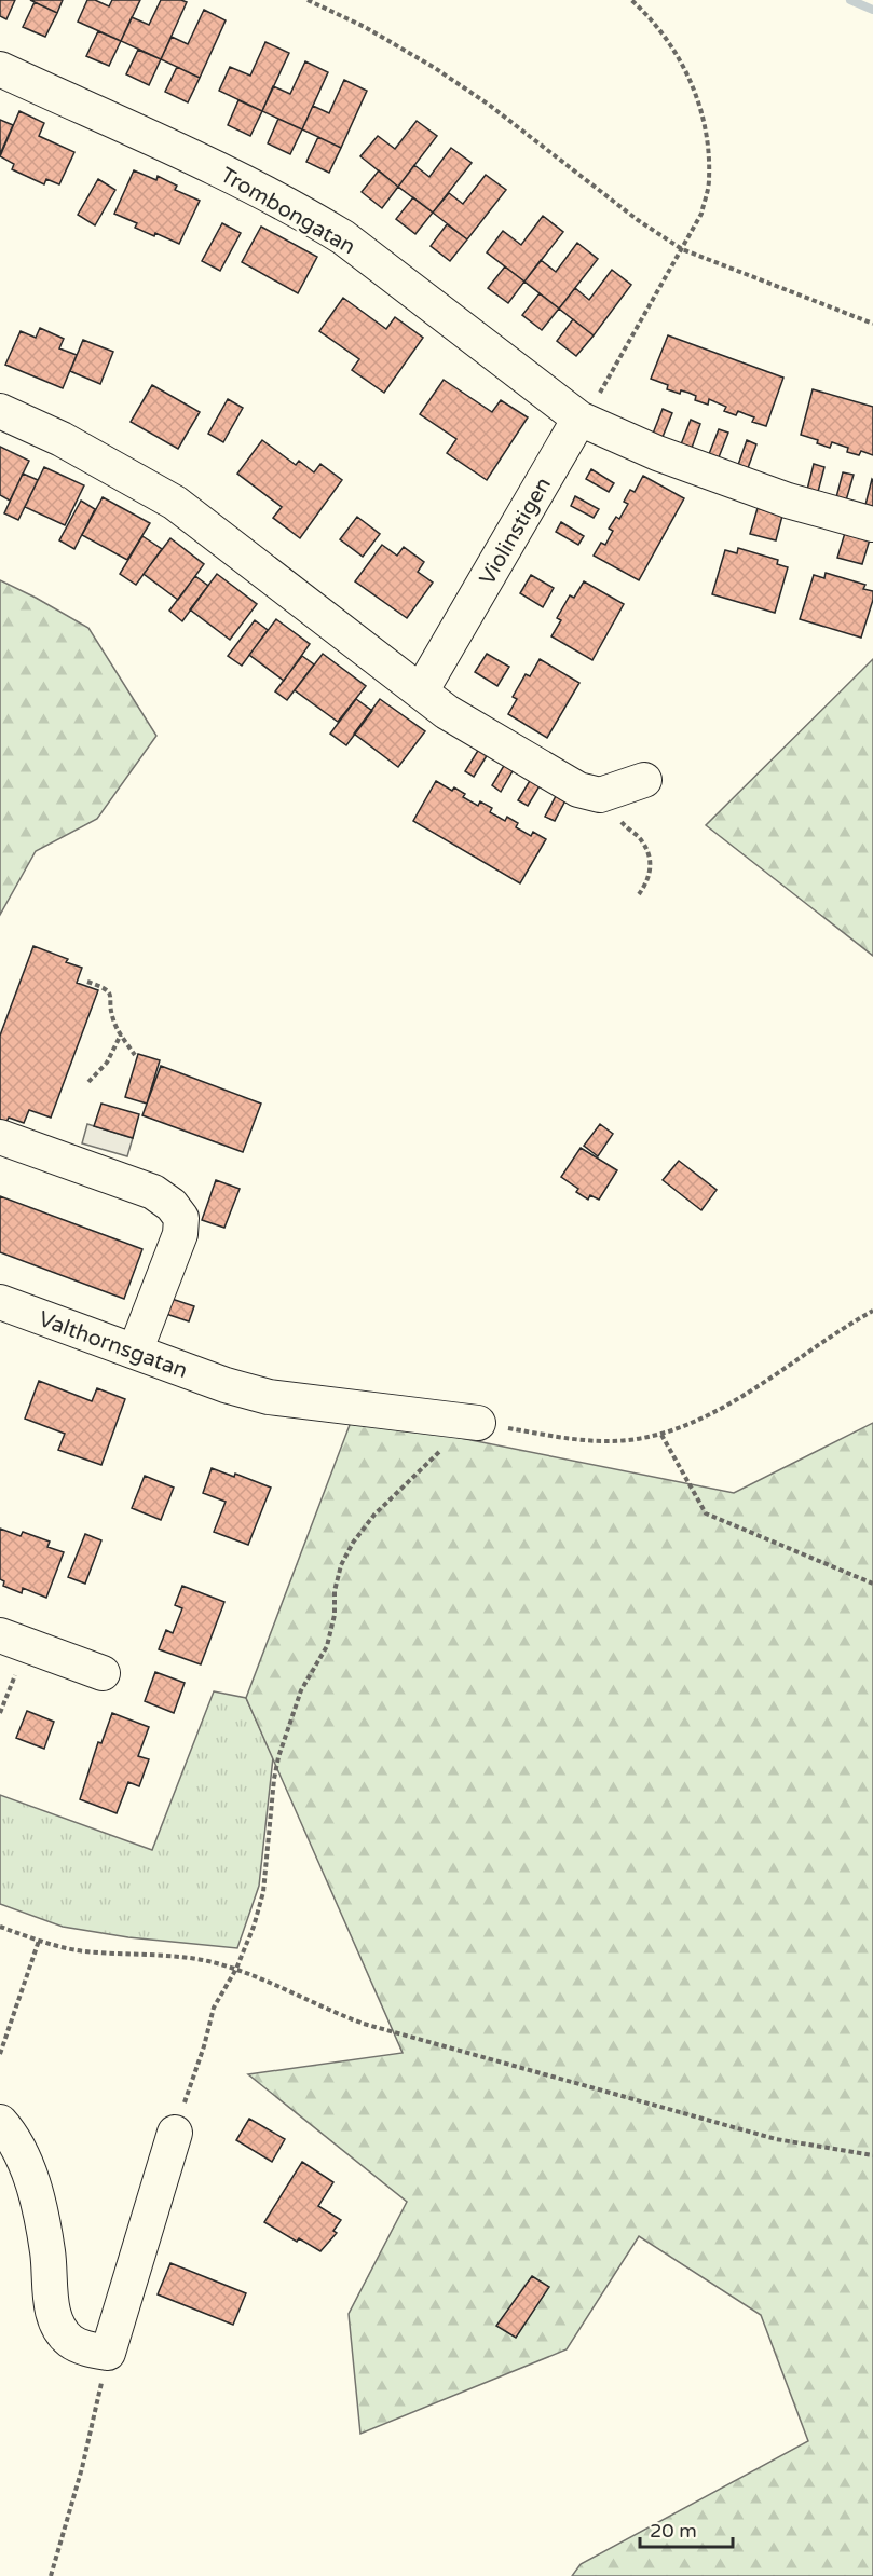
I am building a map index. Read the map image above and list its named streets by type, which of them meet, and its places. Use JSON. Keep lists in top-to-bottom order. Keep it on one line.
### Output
{"streets":{"street":["Trombongatan","Violinstigen","Valthornsgatan"]},"crossings":[["Trombongatan","Violinstigen"]],"scale_bar":"20 m"}
